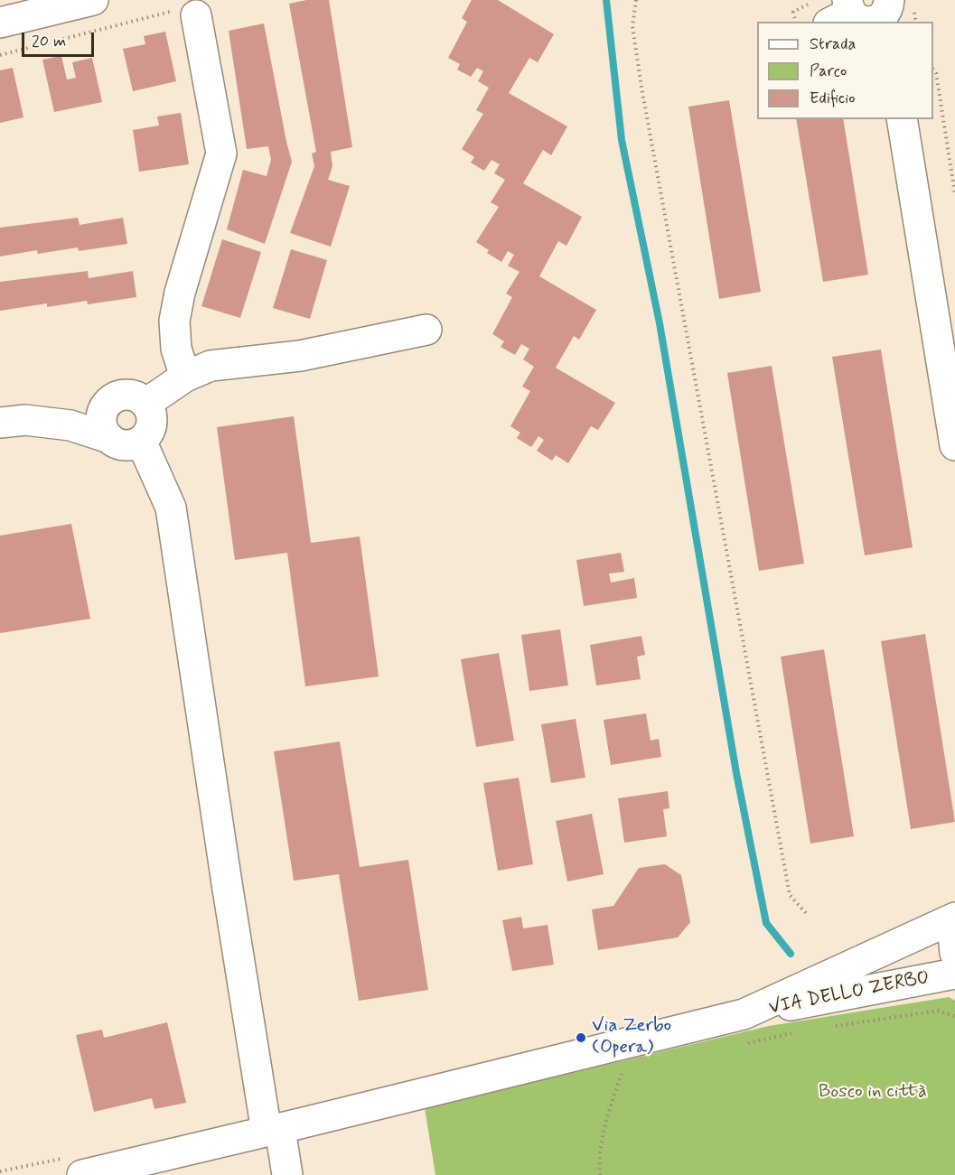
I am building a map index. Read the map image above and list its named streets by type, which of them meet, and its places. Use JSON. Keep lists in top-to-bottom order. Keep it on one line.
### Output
{"streets":{"street":["VIA DELLO ZERBO"]},"parks":["Bosco in città"],"places":["Via Zerbo (Opera)"],"legend":["Strada","Parco","Edificio"],"scale_bar":"20 m"}
